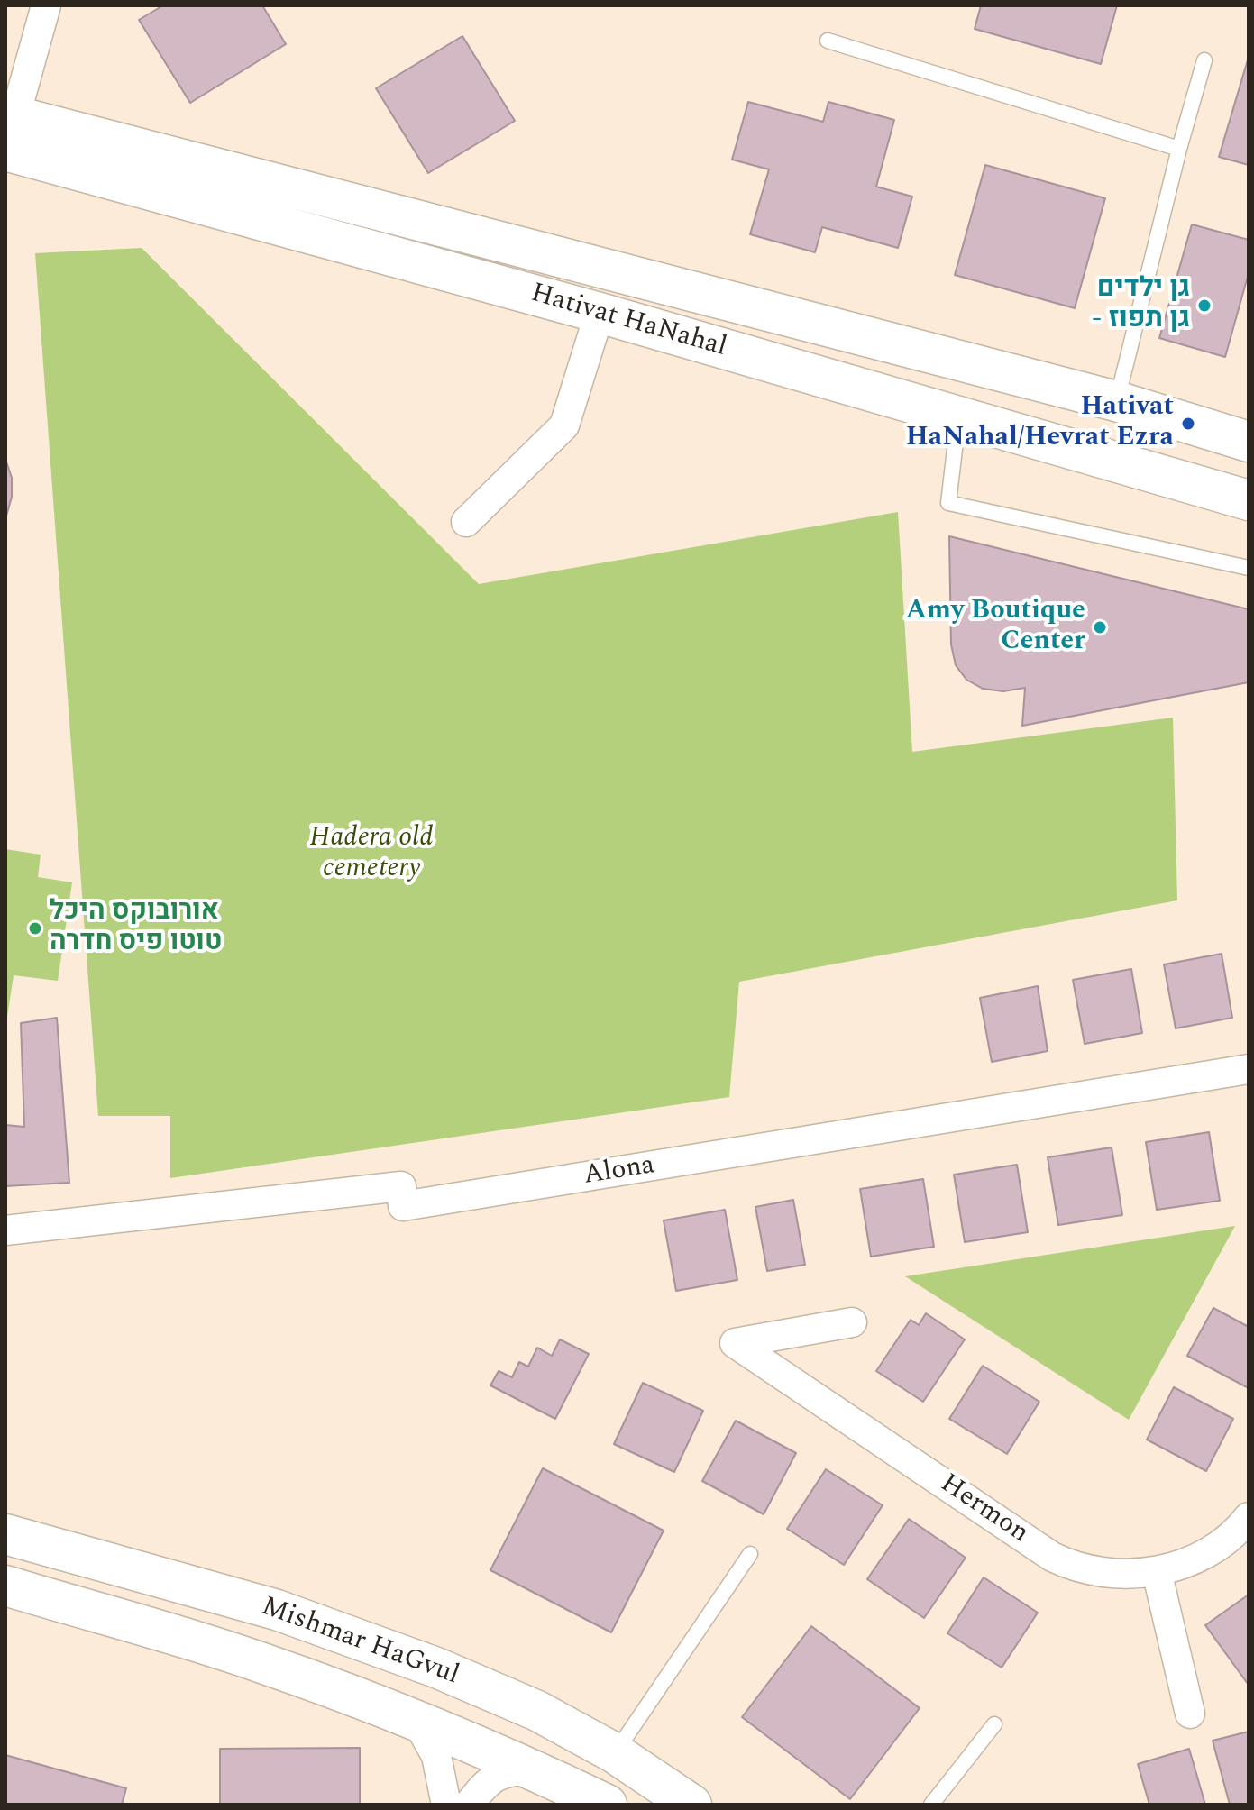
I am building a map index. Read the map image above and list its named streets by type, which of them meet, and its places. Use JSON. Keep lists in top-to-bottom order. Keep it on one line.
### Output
{"streets":{"street":["Hativat HaNahal","Alona","Hermon","Mishmar HaGvul"]},"parks":["Hadera old cemetery"],"places":["גן ילדים - גן תפוז","Hativat HaNahal/Hevrat Ezra","Amy Boutique Center","אורובוקס היכל טוטו פיס חדרה"]}
